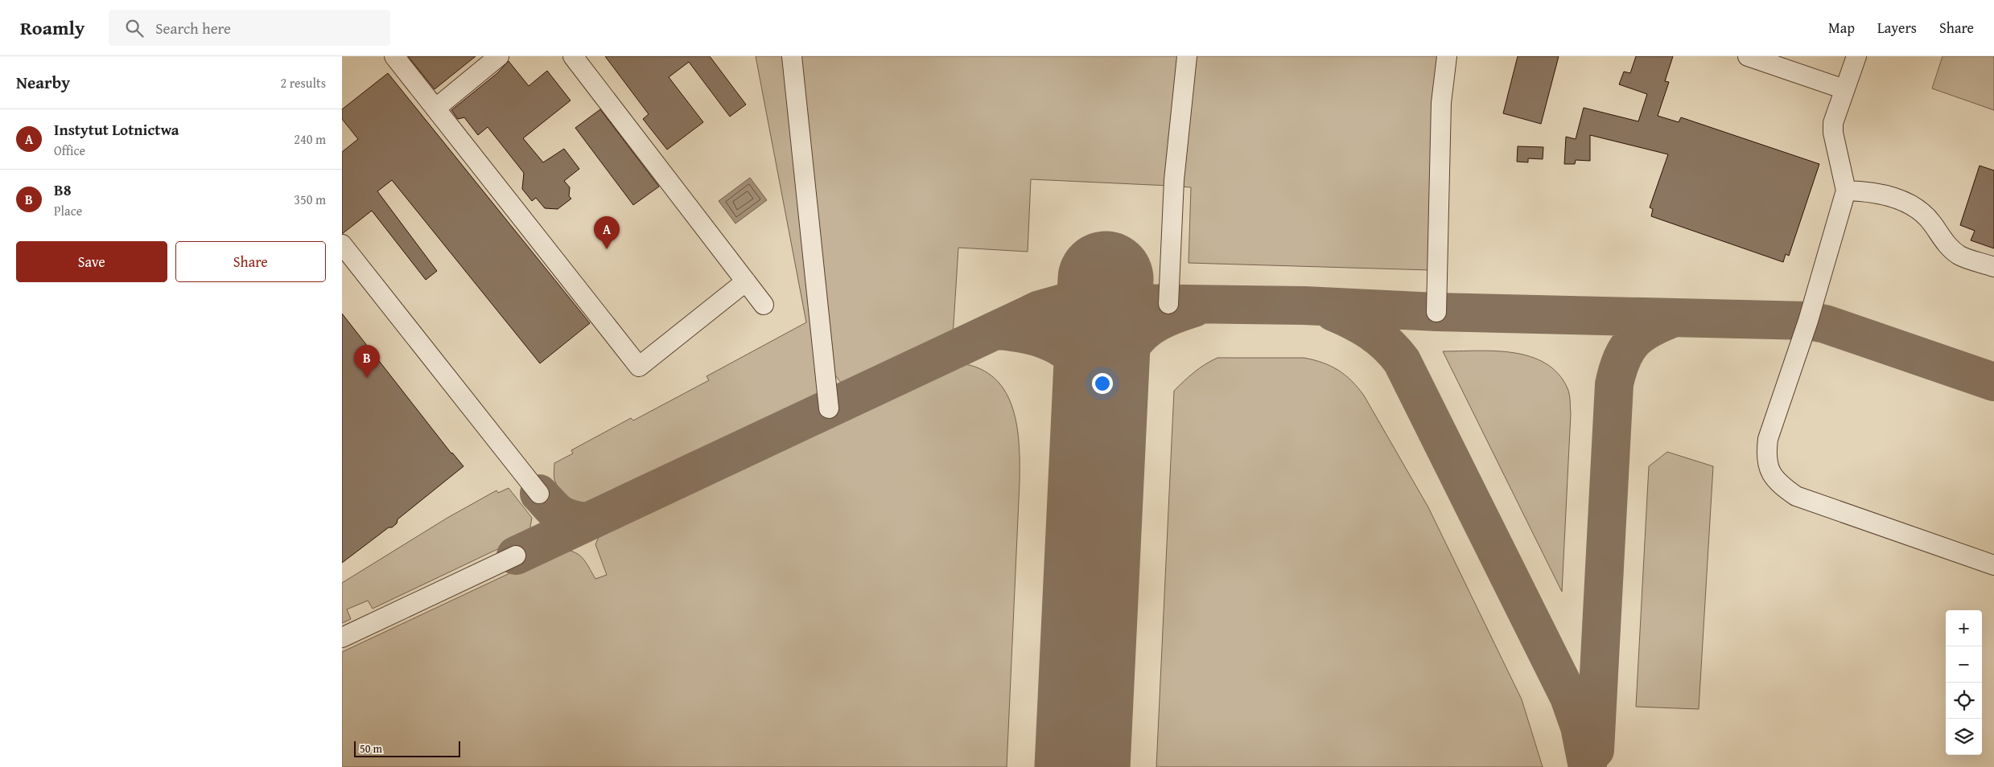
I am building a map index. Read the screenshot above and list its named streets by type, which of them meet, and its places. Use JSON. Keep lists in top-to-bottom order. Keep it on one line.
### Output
{"scale_bar":"50 m","page":{"header":"Roamly","search":"Search here","nav":["Map","Layers","Share"],"heading":["Nearby","2 results"],"list":[{"mark":"A","name":"Instytut Lotnictwa","note":"Office","value":"240 m"},{"mark":"B","name":"B8","note":"Place","value":"350 m"}],"pins":["A","B"],"buttons":["Save","Share"],"map_buttons":["+","−"],"scale":"50 m"}}
